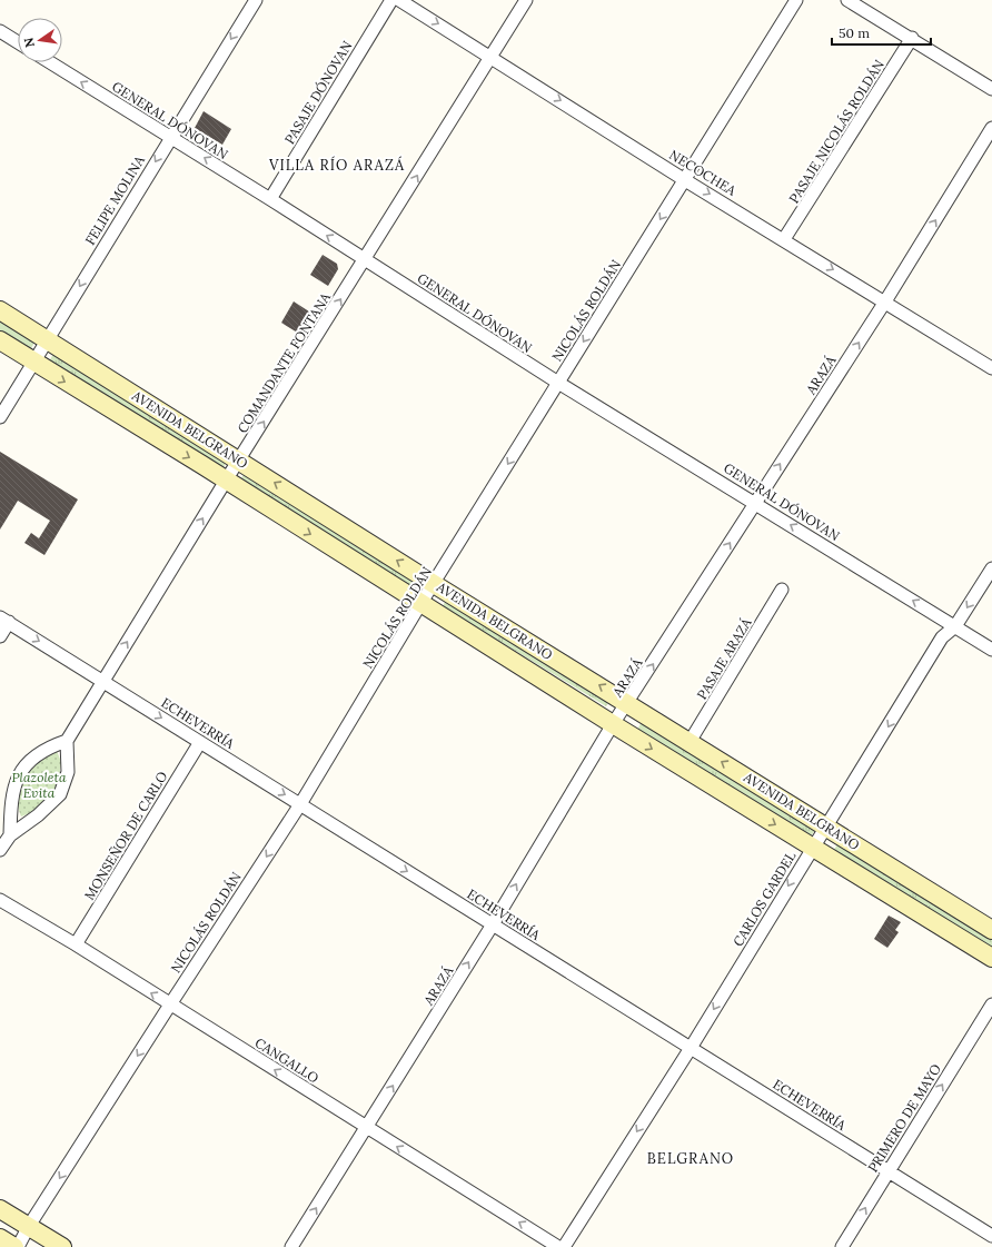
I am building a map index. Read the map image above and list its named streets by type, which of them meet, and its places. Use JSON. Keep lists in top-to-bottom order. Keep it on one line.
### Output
{"streets":{"main road":["AVENIDA BELGRANO"],"street":["PASAJE DÓNOVAN","GENERAL DÓNOVAN","PASAJE NICOLÁS ROLDÁN","NECOCHEA","FELIPE MOLINA","NICOLÁS ROLDÁN","COMANDANTE FONTANA","ARAZÁ","PASAJE ARAZÁ","ECHEVERRÍA","MONSEÑOR DE CARLO","CARLOS GARDEL","CANGALLO","PRIMERO DE MAYO"]},"crossings":[["PASAJE DÓNOVAN","GENERAL DÓNOVAN"],["GENERAL DÓNOVAN","FELIPE MOLINA"],["GENERAL DÓNOVAN","NICOLÁS ROLDÁN"],["GENERAL DÓNOVAN","COMANDANTE FONTANA"],["GENERAL DÓNOVAN","ARAZÁ"],["GENERAL DÓNOVAN","CARLOS GARDEL"],["PASAJE NICOLÁS ROLDÁN","NECOCHEA"],["NECOCHEA","NICOLÁS ROLDÁN"],["NECOCHEA","COMANDANTE FONTANA"],["NECOCHEA","ARAZÁ"],["FELIPE MOLINA","AVENIDA BELGRANO"],["NICOLÁS ROLDÁN","AVENIDA BELGRANO"],["NICOLÁS ROLDÁN","ECHEVERRÍA"],["NICOLÁS ROLDÁN","CANGALLO"],["COMANDANTE FONTANA","AVENIDA BELGRANO"],["COMANDANTE FONTANA","ECHEVERRÍA"],["ARAZÁ","AVENIDA BELGRANO"],["ARAZÁ","ECHEVERRÍA"],["ARAZÁ","CANGALLO"],["AVENIDA BELGRANO","PASAJE ARAZÁ"],["AVENIDA BELGRANO","CARLOS GARDEL"],["ECHEVERRÍA","MONSEÑOR DE CARLO"],["ECHEVERRÍA","CARLOS GARDEL"],["ECHEVERRÍA","PRIMERO DE MAYO"],["MONSEÑOR DE CARLO","CANGALLO"]],"one_way":["GENERAL DÓNOVAN","NECOCHEA","FELIPE MOLINA","NICOLÁS ROLDÁN","COMANDANTE FONTANA","ARAZÁ","ECHEVERRÍA","CARLOS GARDEL","CANGALLO","PRIMERO DE MAYO"],"districts":["VILLA RÍO ARAZÁ","BELGRANO"],"parks":["Plazoleta Evita"],"scale_bar":"50 m","north":"left"}
